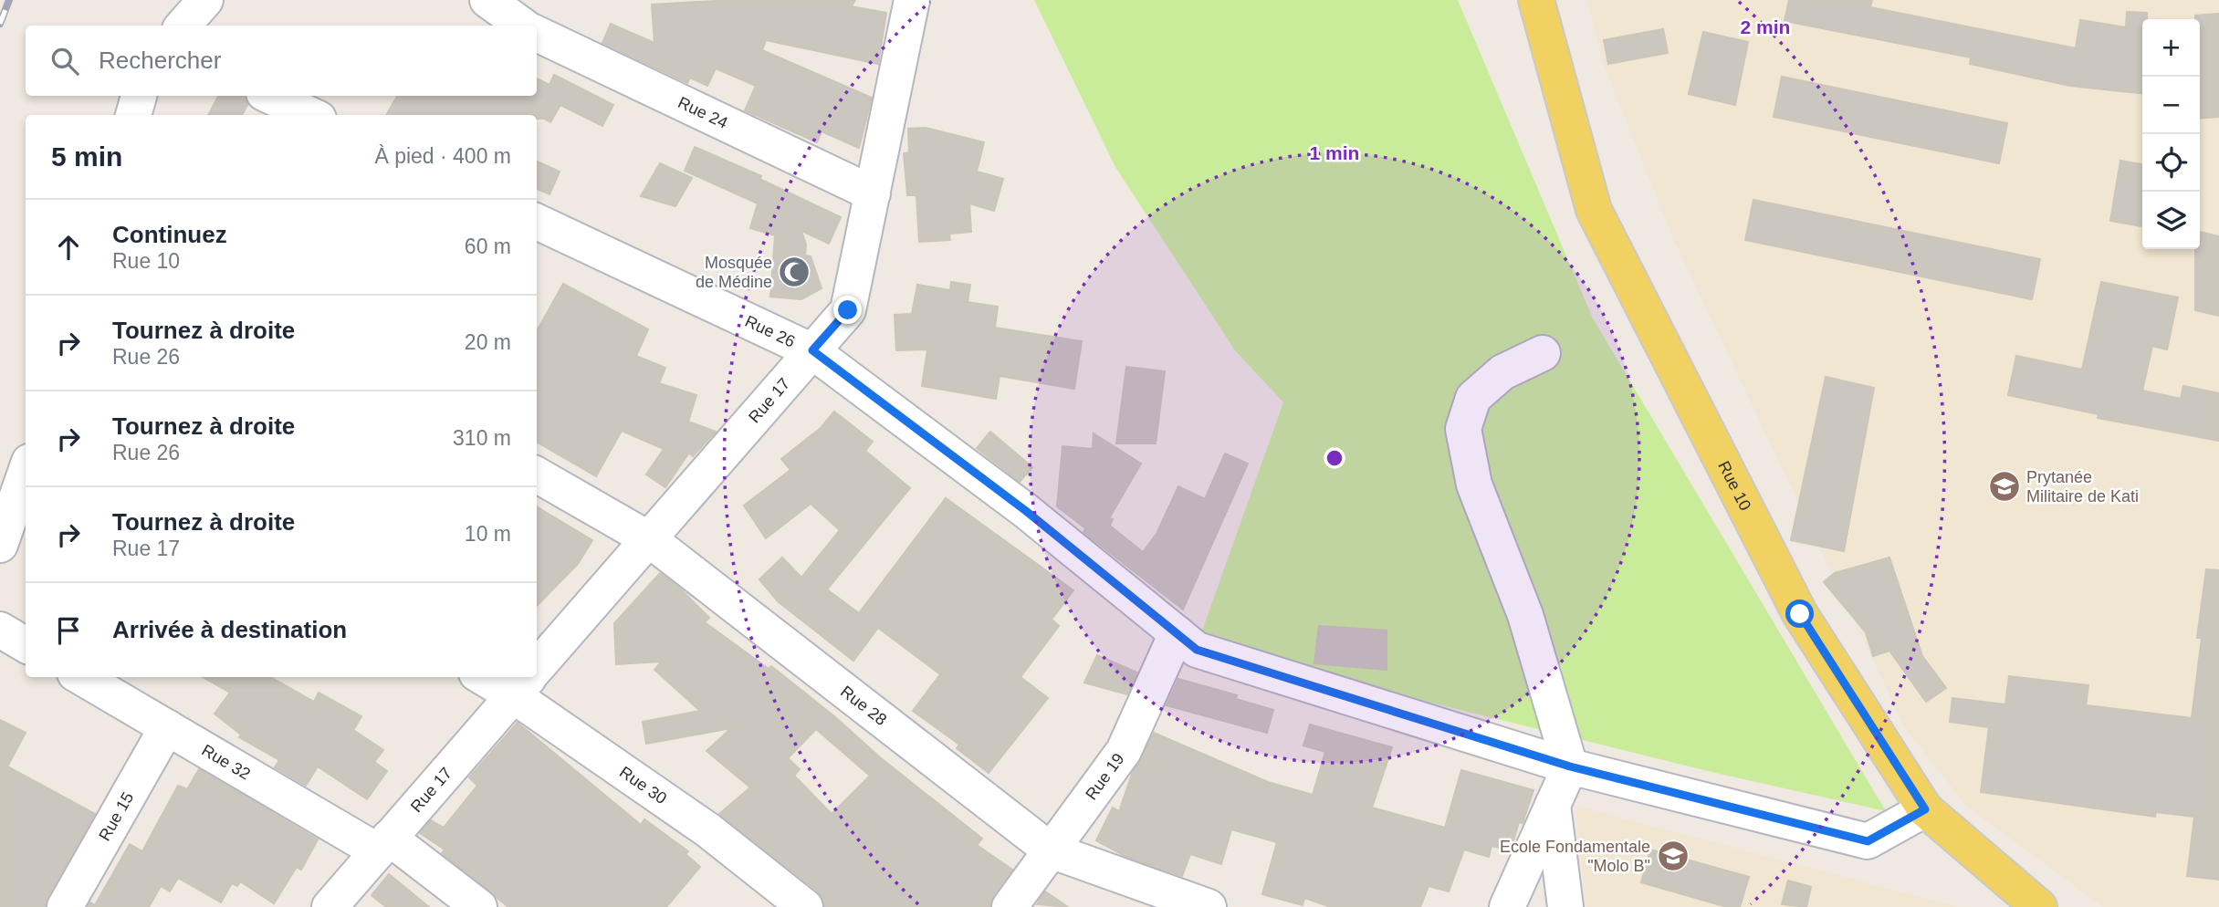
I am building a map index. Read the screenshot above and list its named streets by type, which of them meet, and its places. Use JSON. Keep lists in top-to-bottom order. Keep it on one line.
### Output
{"streets":{"main road":["Rue 10"],"street":["Rue 24","Rue 26","Rue 17","Rue 28","Rue 32","Rue 19","Rue 30","Rue 15"]},"crossings":[["Rue 24","Rue 17"],["Rue 26","Rue 17"],["Rue 26","Rue 10"],["Rue 26","Rue 19"],["Rue 17","Rue 28"],["Rue 17","Rue 32"],["Rue 17","Rue 30"],["Rue 28","Rue 19"],["Rue 32","Rue 15"]],"places":{"mosque":["Mosquée de Médine"],"school or university":["Prytanée Militaire de Kati","Ecole Fondamentale \"Molo B\""]},"page":{"map_buttons":["+","−"],"search":"Rechercher","heading":["5 min","À pied · 400 m"],"list":[["Continuez","Rue 10","60 m"],["Tournez à droite","Rue 26","20 m"],["Tournez à droite","Rue 26","310 m"],["Tournez à droite","Rue 17","10 m"],"Arrivée à destination"]},"rings":["2 min","1 min"]}
